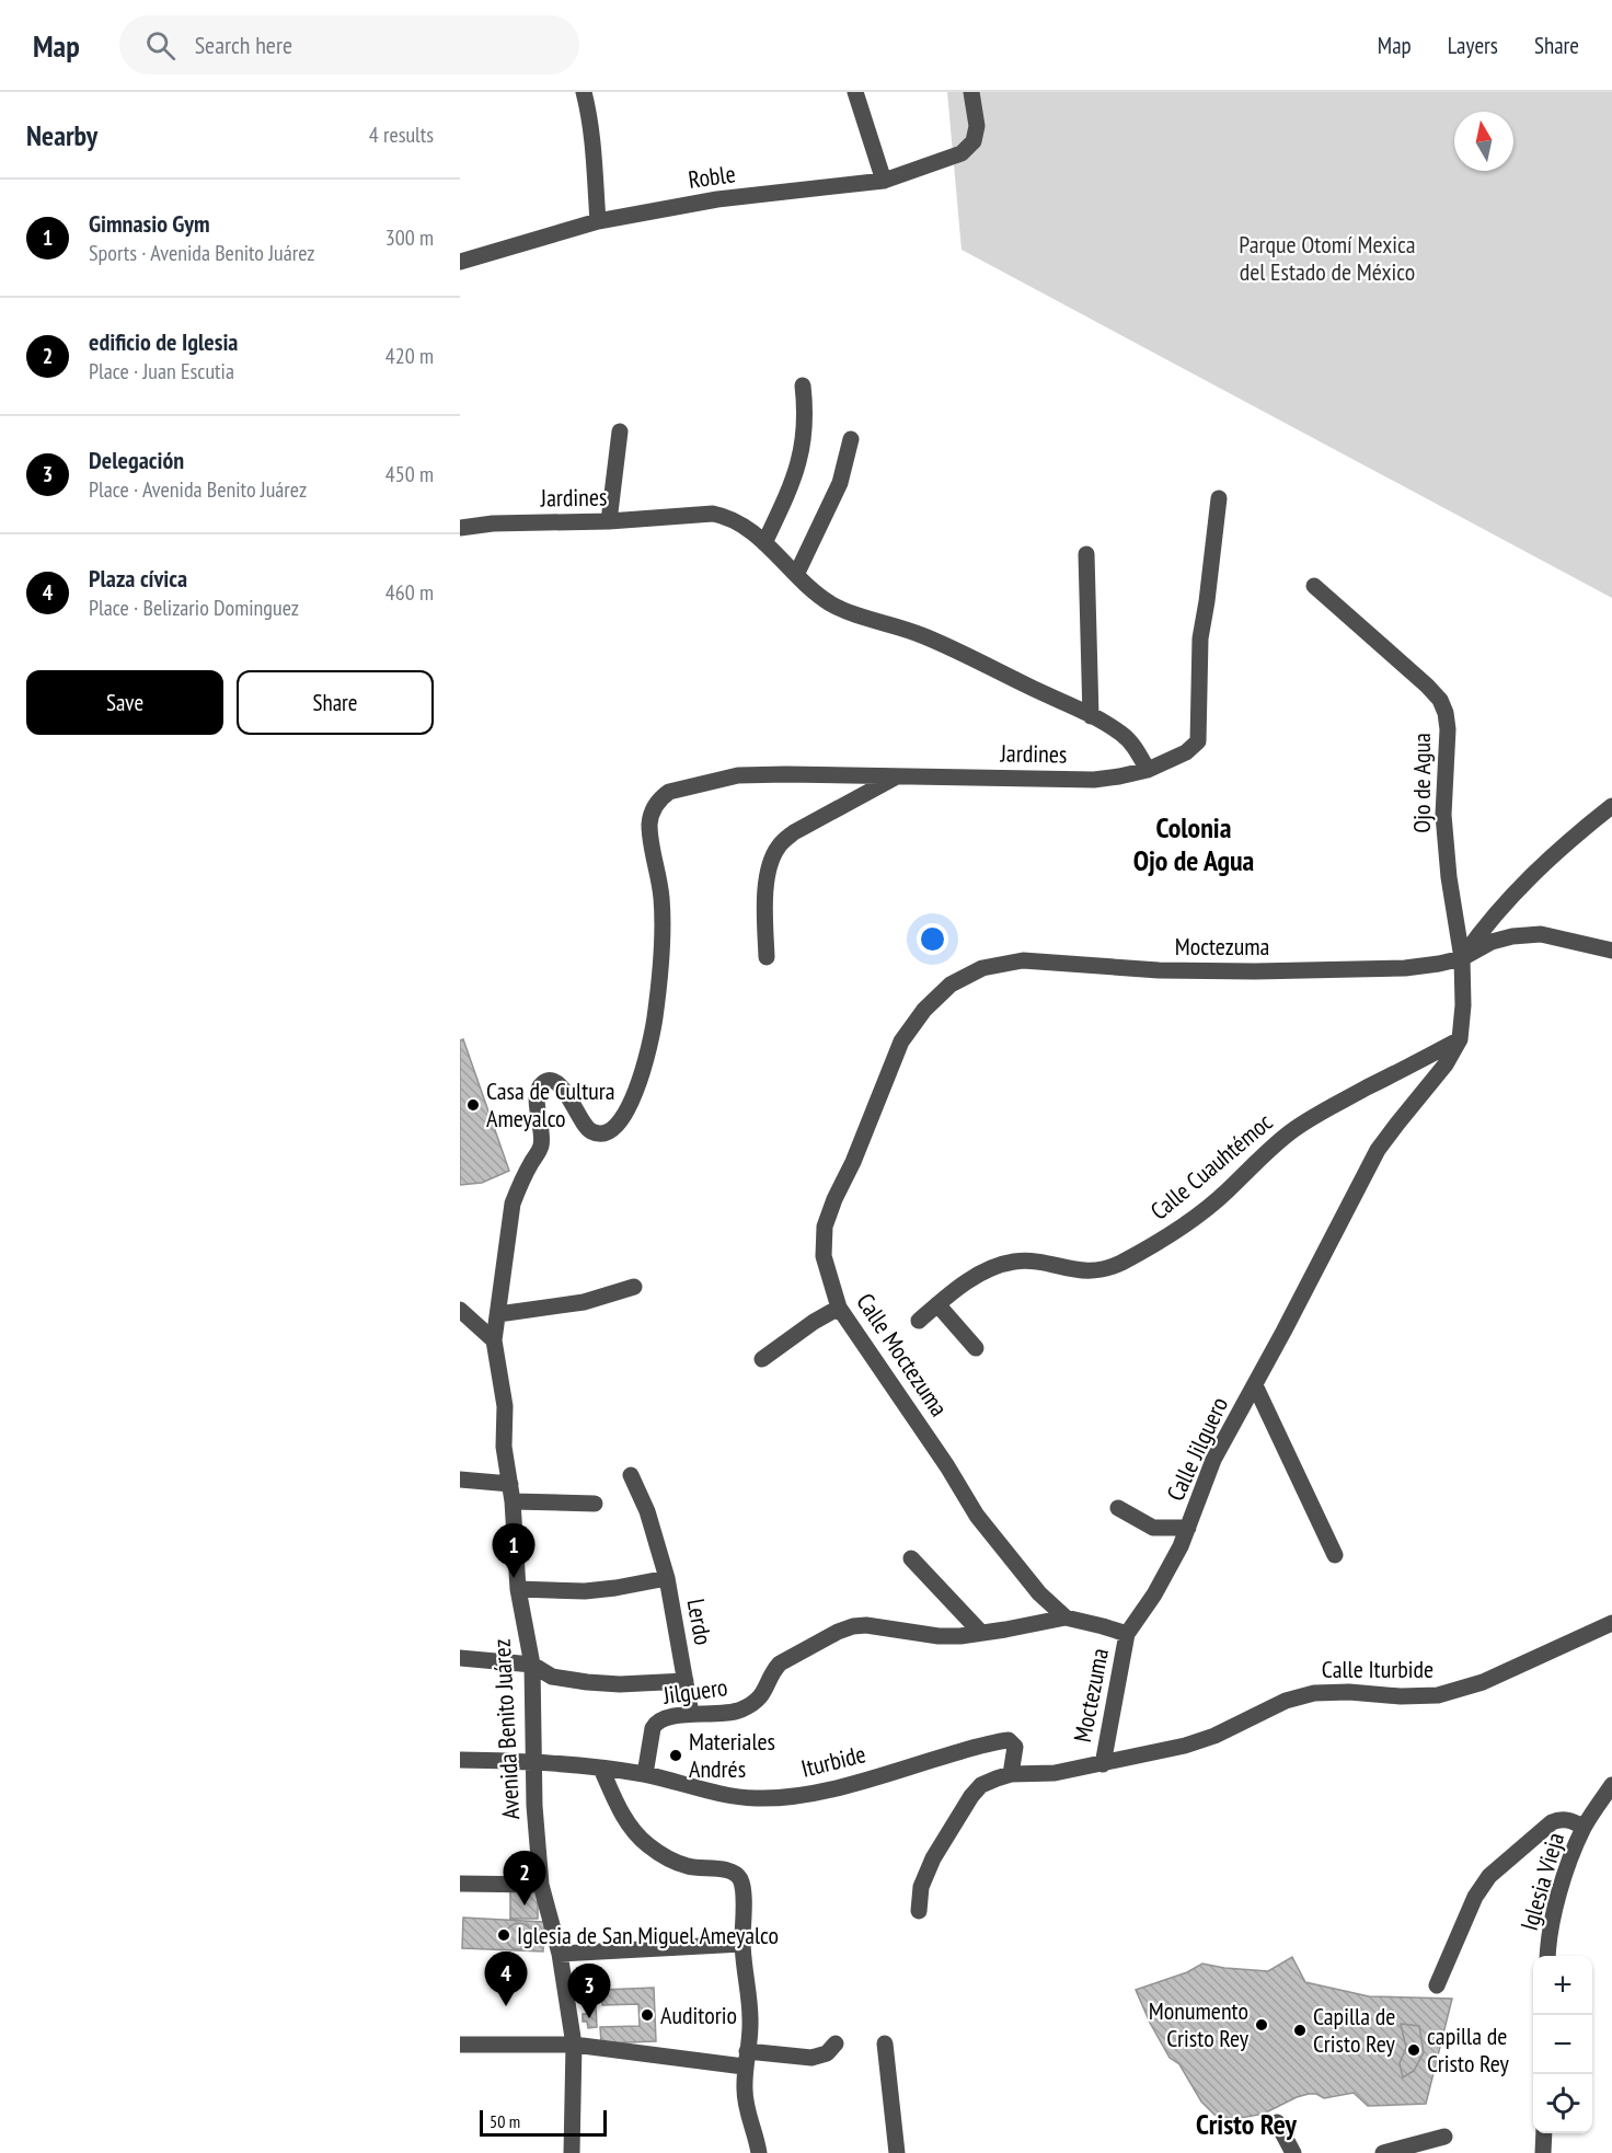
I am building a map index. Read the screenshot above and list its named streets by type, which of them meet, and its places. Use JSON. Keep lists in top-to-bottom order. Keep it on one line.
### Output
{"streets":{"street":["Roble","Jardines","Ojo de Agua","Moctezuma","Calle Cuauhtémoc","Calle Moctezuma","Calle Jilguero","Lerdo","Calle Iturbide","Jilguero","Avenida Benito Juárez","Iturbide","Iglesia Vieja"]},"crossings":[["Jardines","Avenida Benito Juárez"],["Ojo de Agua","Moctezuma"],["Ojo de Agua","Calle Jilguero"],["Moctezuma","Calle Moctezuma"],["Moctezuma","Calle Jilguero"],["Moctezuma","Calle Iturbide"],["Calle Cuauhtémoc","Calle Jilguero"],["Lerdo","Jilguero"],["Jilguero","Iturbide"],["Avenida Benito Juárez","Iturbide"]],"districts":["Colonia Ojo de Agua","Cristo Rey"],"parks":["Parque Otomí Mexica del Estado de México"],"places":["Casa de Cultura Ameyalco","Materiales Andrés","Iglesia de San Miguel Ameyalco","Auditorio","Monumento Cristo Rey","Capilla de Cristo Rey","capilla de Cristo Rey"],"scale_bar":"50 m","north":"top","page":{"header":"Map","search":"Search here","nav":["Map","Layers","Share"],"heading":["Nearby","4 results"],"list":[{"mark":"1","name":"Gimnasio Gym","note":"Sports · Avenida Benito Juárez","value":"300 m"},{"mark":"2","name":"edificio de Iglesia","note":"Place · Juan Escutia","value":"420 m"},{"mark":"3","name":"Delegación","note":"Place · Avenida Benito Juárez","value":"450 m"},{"mark":"4","name":"Plaza cívica","note":"Place · Belizario Dominguez","value":"460 m"}],"buttons":["Save","Share"],"pins":["1","2","4","3"],"map_buttons":["+","−"],"scale":"50 m"}}
